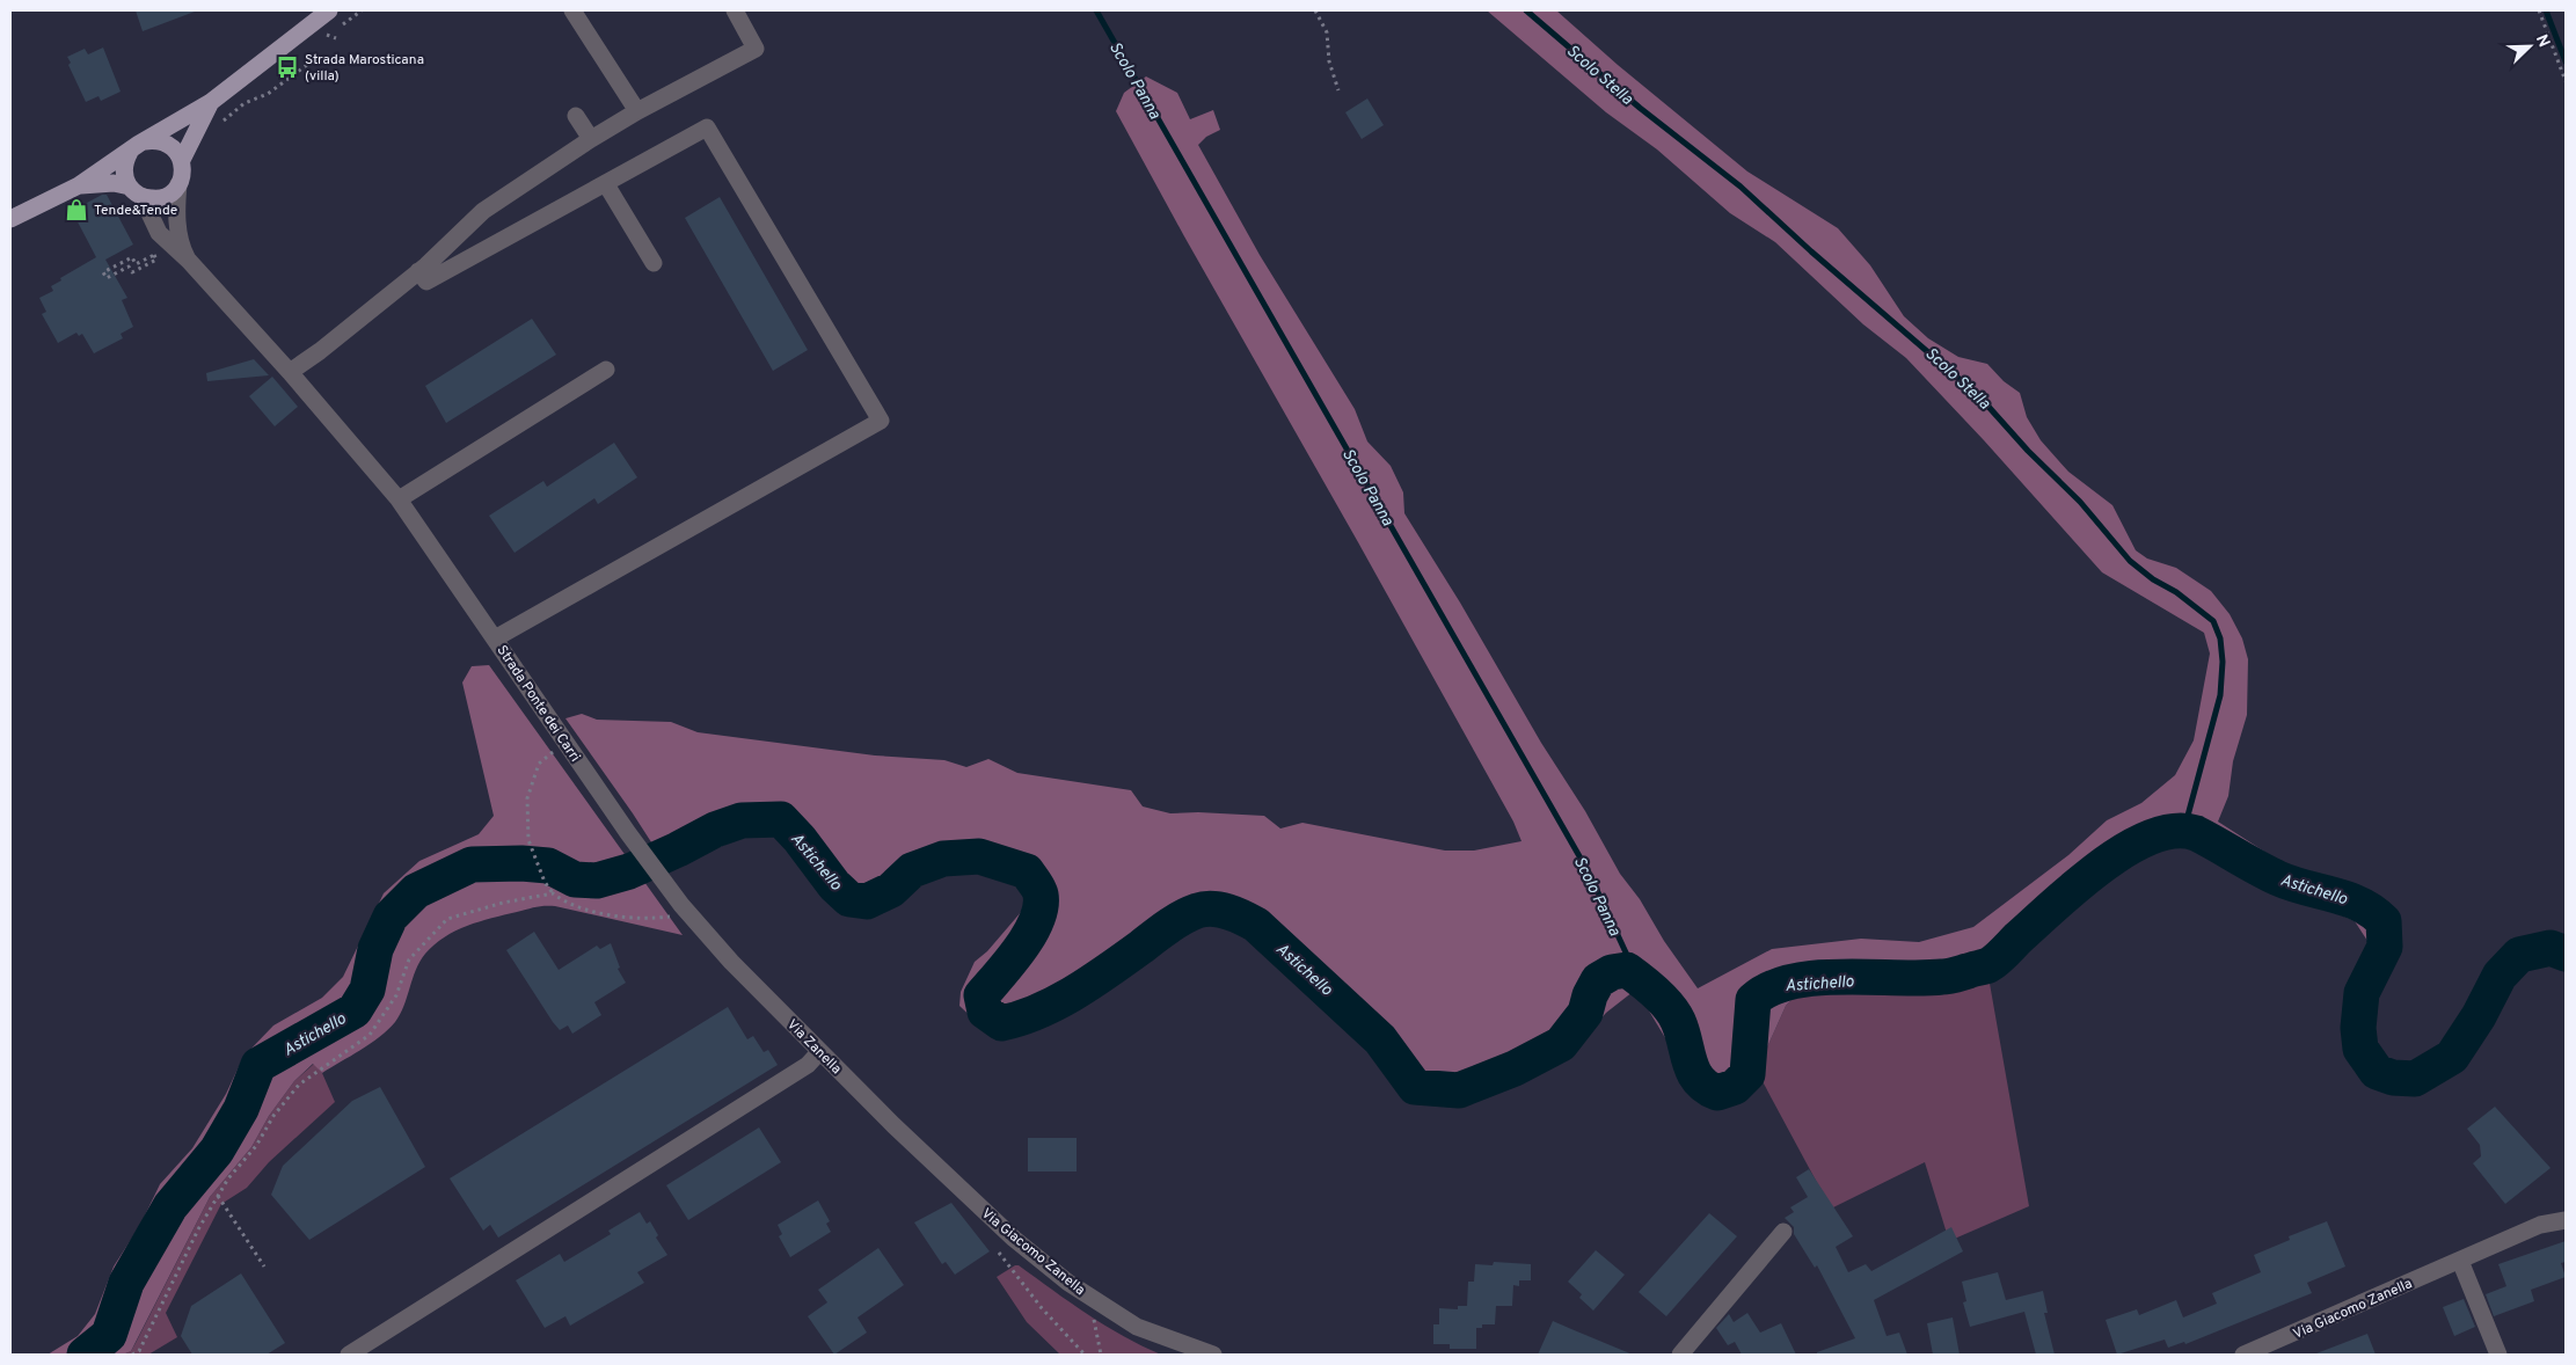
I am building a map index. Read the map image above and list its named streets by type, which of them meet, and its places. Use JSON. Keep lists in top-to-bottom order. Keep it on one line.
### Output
{"streets":{"street":["Strada Ponte dei Carri","Via Zanella","Via Giacomo Zanella"]},"crossings":[["Strada Ponte dei Carri","Via Zanella"],["Via Zanella","Via Giacomo Zanella"]],"water":["Scolo Stella","Scolo Panna","Astichello"],"places":{"bus stop":["Strada Marosticana (villa)"],"shop":["Tende&Tende"]},"north":"top right"}
